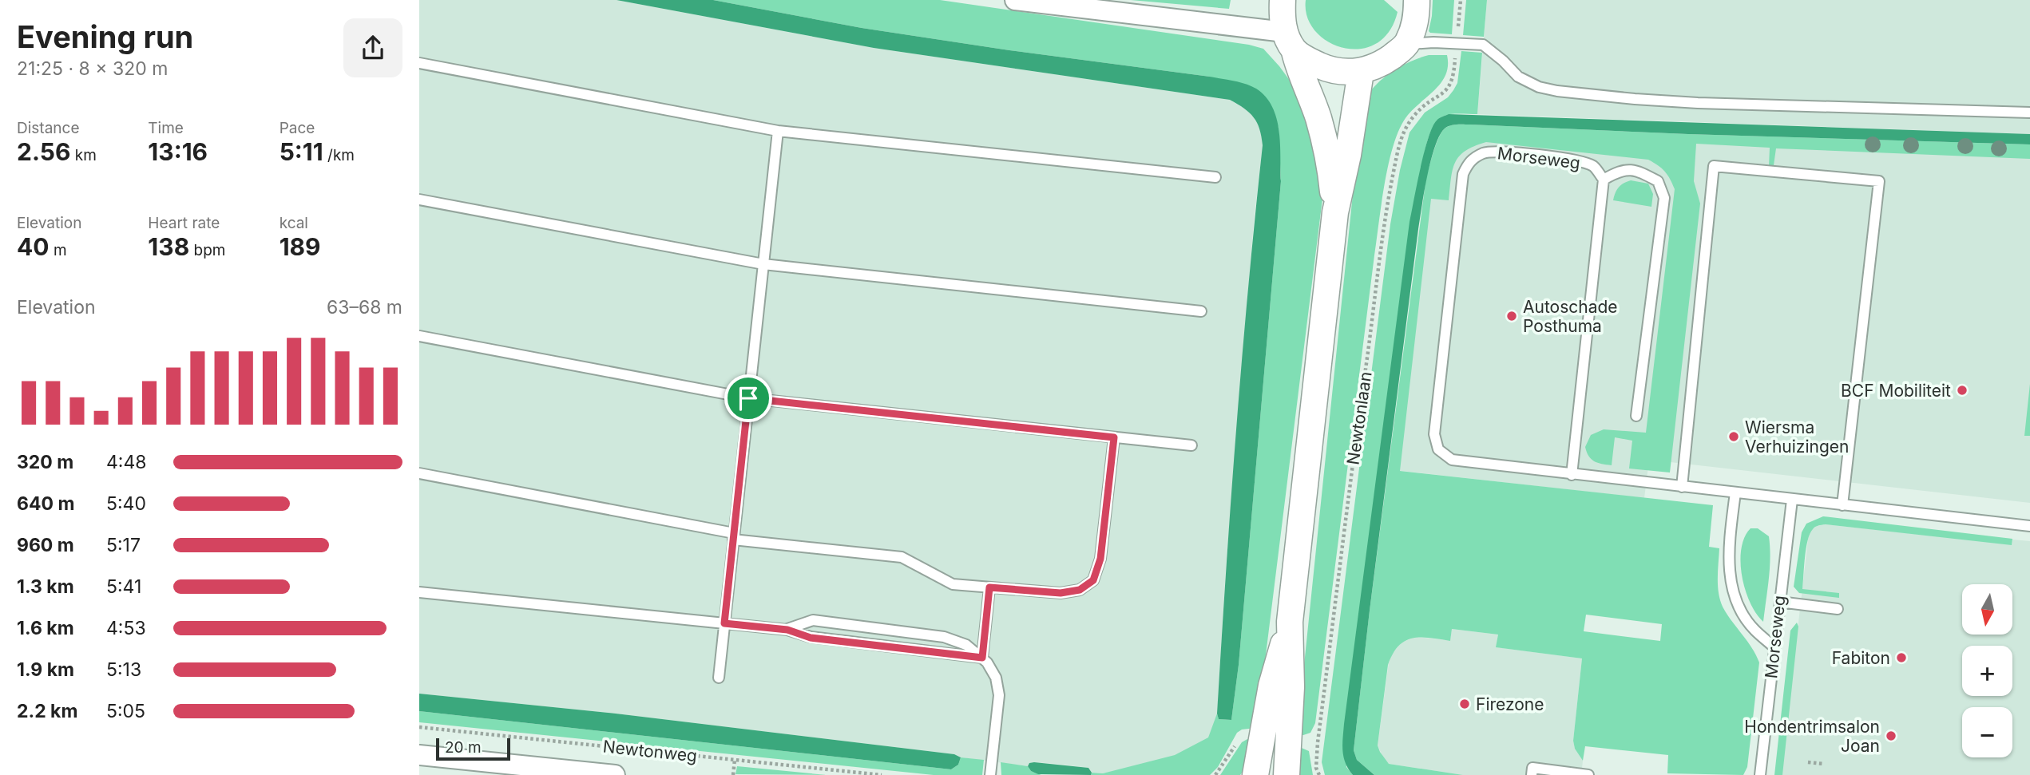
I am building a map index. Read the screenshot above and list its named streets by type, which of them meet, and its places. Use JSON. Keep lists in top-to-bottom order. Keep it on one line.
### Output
{"streets":{"street":["Newtonweg"],"lane":["Morseweg"],"path":["Newtonlaan"]},"places":["Autoschade Posthuma","BCF Mobiliteit","Wiersma Verhuizingen","Fabiton","Firezone","Hondentrimsalon Joan"],"scale_bar":"20 m","north":"bottom","page":{"heading":["Evening run","21:25 · 8 × 320 m"],"stats":[["Distance","2.56 km"],["Time","13:16"],["Pace","5:11 /km"],["Elevation","40 m"],["Heart rate","138 bpm"],["kcal","189"]],"chart":["Elevation","63–68 m"],"list":[{"name":"320 m","note":"4:48"},{"name":"640 m","note":"5:40"},{"name":"960 m","note":"5:17"},{"name":"1.3 km","note":"5:41"},{"name":"1.6 km","note":"4:53"},{"name":"1.9 km","note":"5:13"},{"name":"2.2 km","note":"5:05"}],"map_buttons":["+","−"],"scale":"20 m"}}
